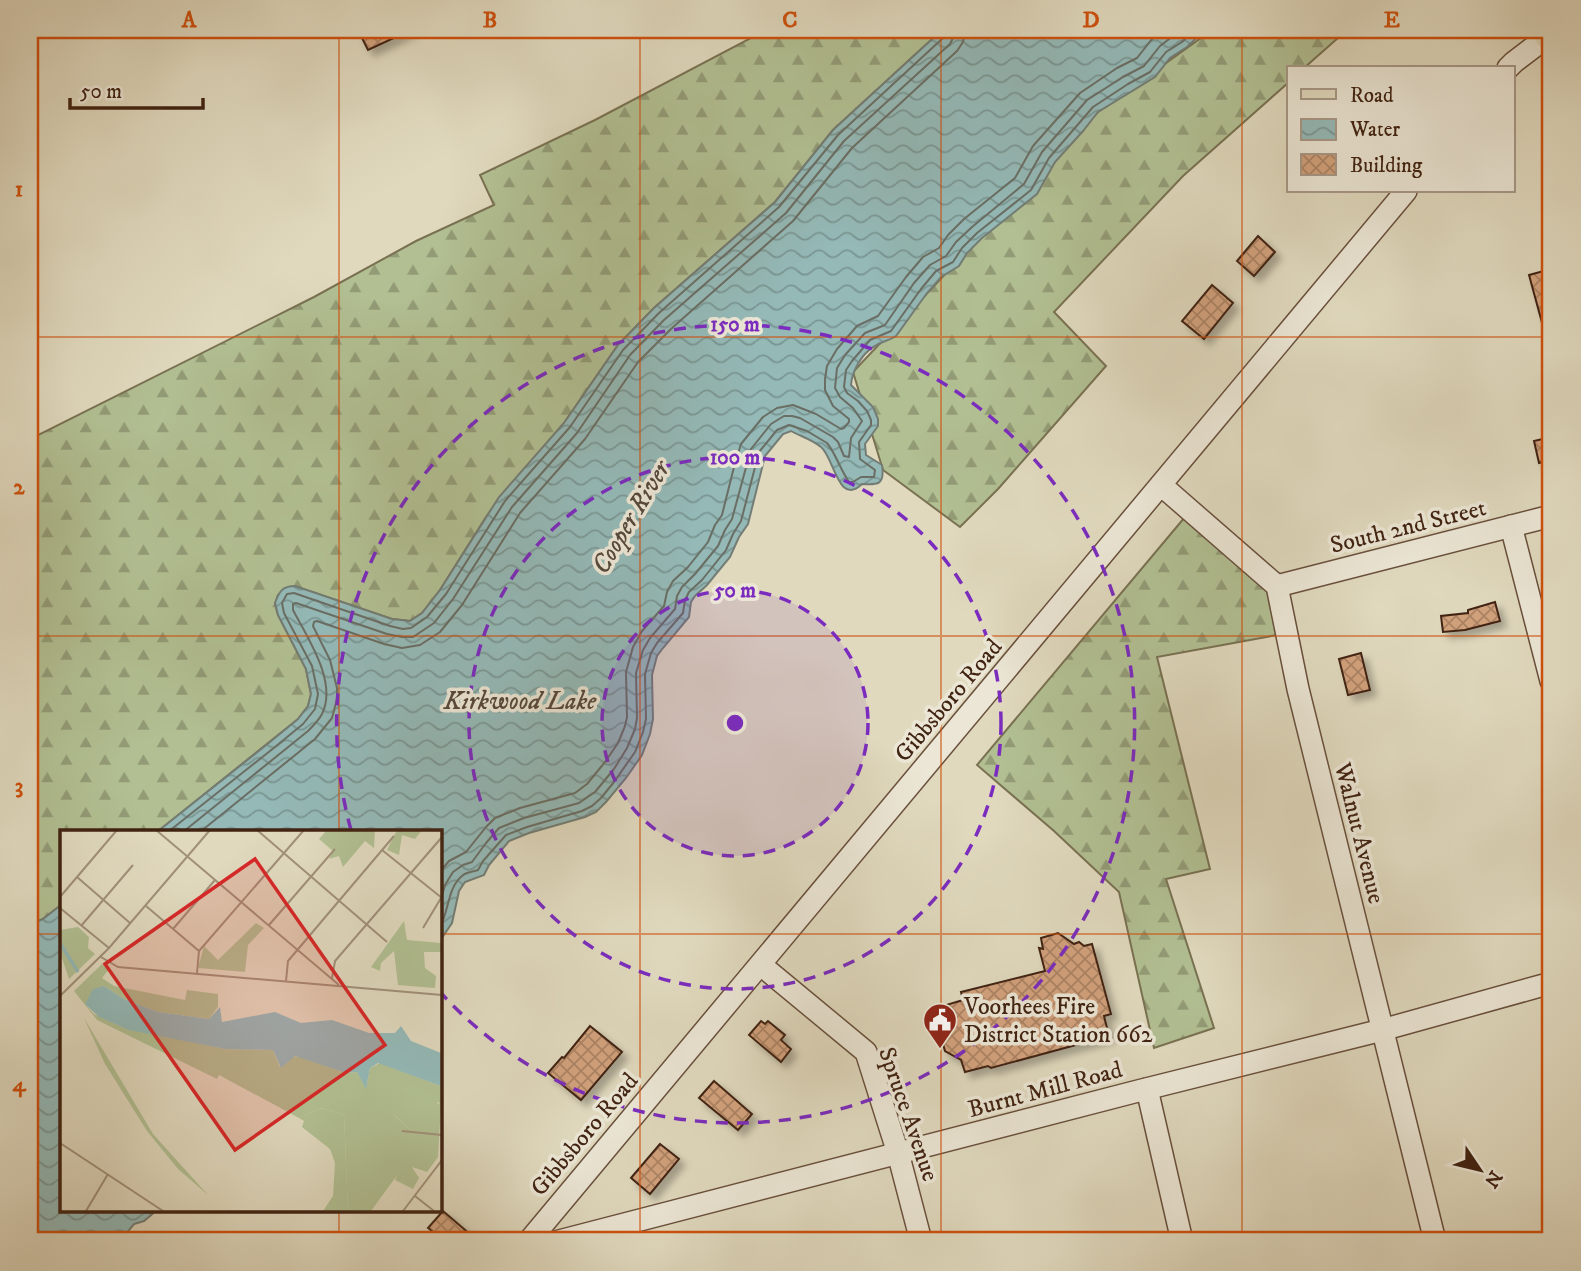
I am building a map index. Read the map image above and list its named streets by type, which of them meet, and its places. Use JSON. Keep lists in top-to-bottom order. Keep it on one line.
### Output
{"streets":{"street":["South 2nd Street","Gibbsboro Road","Walnut Avenue","Burnt Mill Road","Spruce Avenue"]},"crossings":[["South 2nd Street","Walnut Avenue"],["Gibbsboro Road","Spruce Avenue"],["Walnut Avenue","Burnt Mill Road"],["Burnt Mill Road","Spruce Avenue"]],"water":["Cooper River","Kirkwood Lake"],"places":{"public building":["Voorhees Fire District Station 662"]},"legend":["Road","Water","Building"],"scale_bar":"50 m","north":"bottom right","grid":{"columns":["A","B","C","D","E"],"rows":["1","2","3","4"]},"rings":["150 m","100 m","50 m"]}
